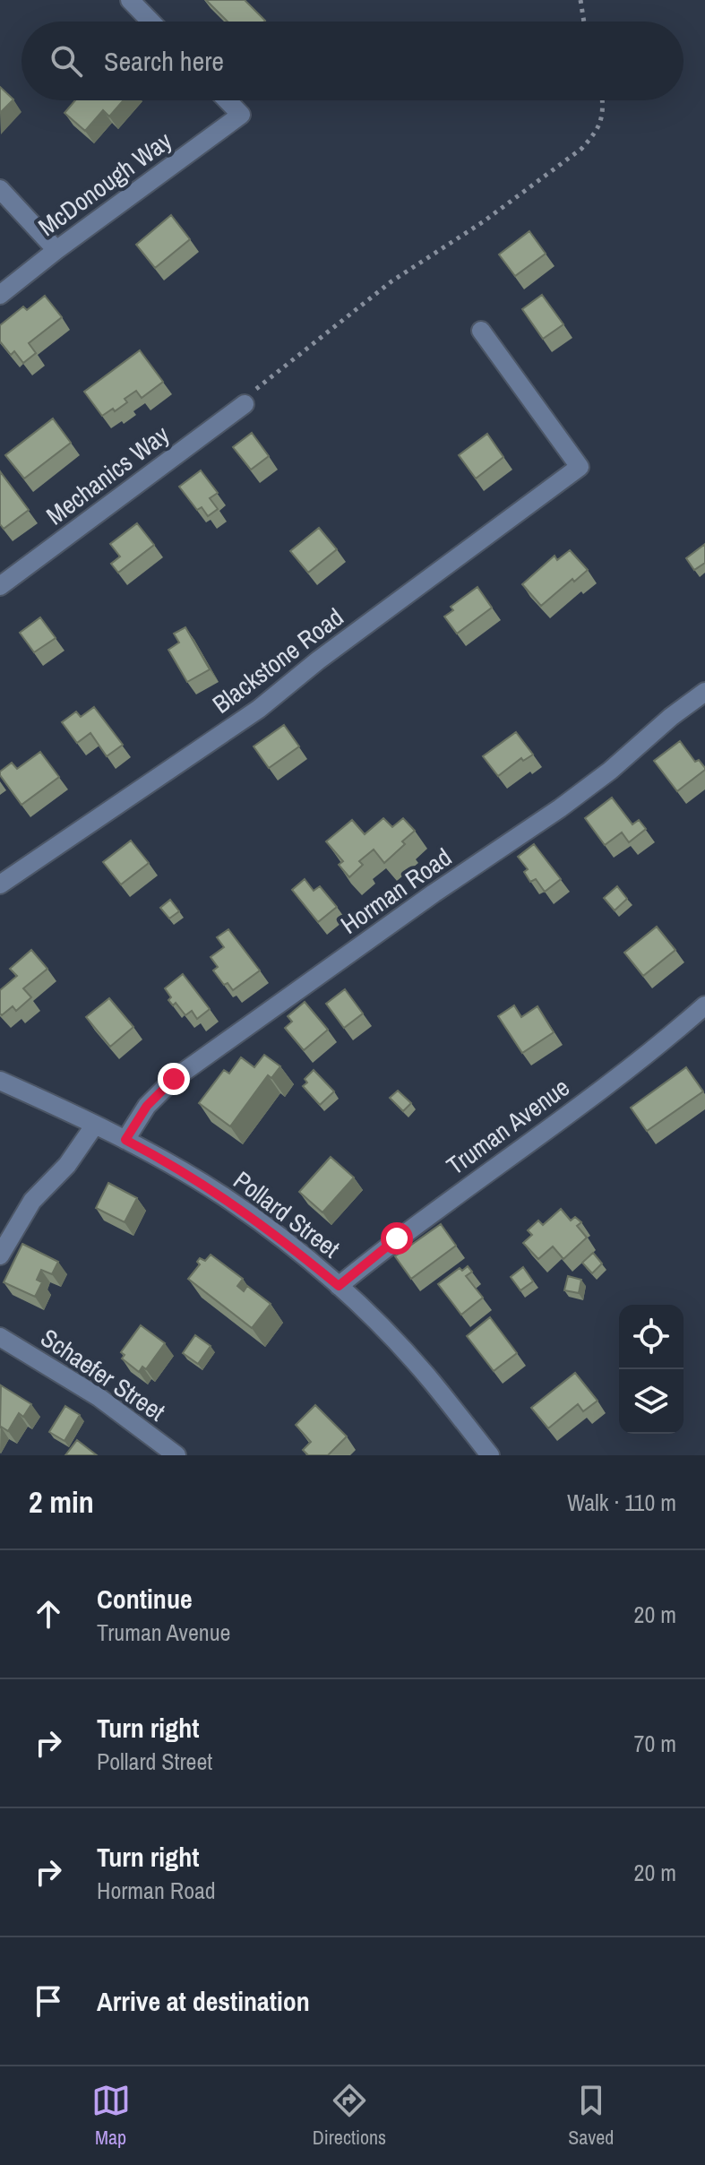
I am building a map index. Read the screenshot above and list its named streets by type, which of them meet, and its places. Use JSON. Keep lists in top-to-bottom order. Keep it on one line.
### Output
{"streets":{"street":["McDonough Way","Mechanics Way","Blackstone Road","Horman Road","Truman Avenue","Pollard Street","Schaefer Street"]},"crossings":[["Horman Road","Pollard Street"],["Truman Avenue","Pollard Street"]],"page":{"search":"Search here","heading":["2 min","Walk · 110 m"],"list":[["Continue","Truman Avenue","20 m"],["Turn right","Pollard Street","70 m"],["Turn right","Horman Road","20 m"],"Arrive at destination"],"nav":["Map","Directions","Saved"]}}
